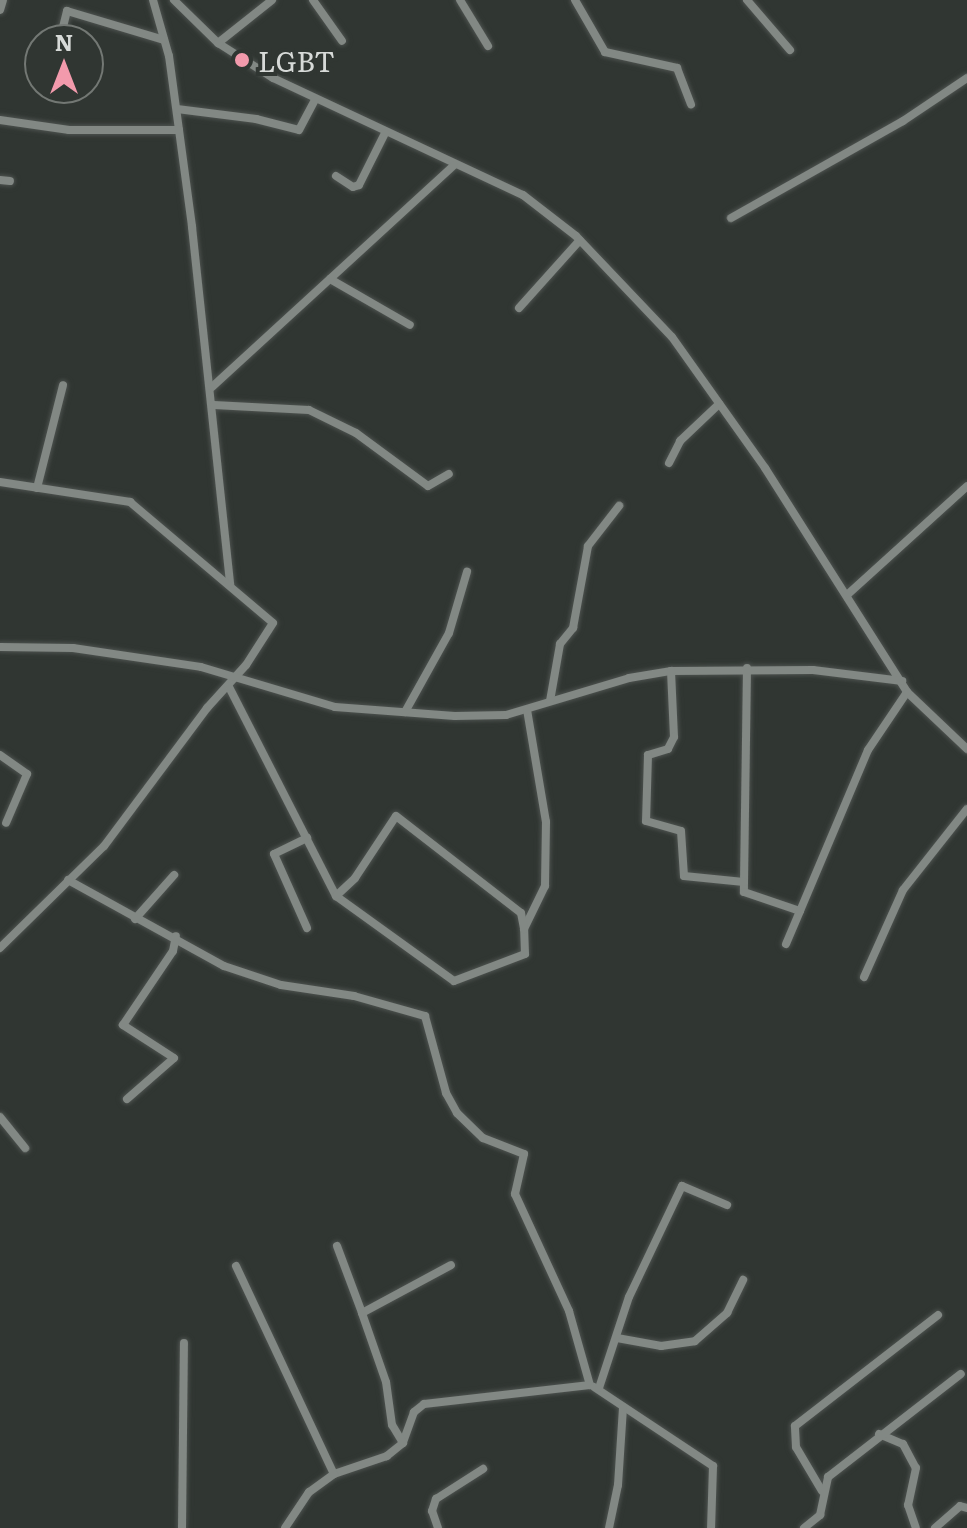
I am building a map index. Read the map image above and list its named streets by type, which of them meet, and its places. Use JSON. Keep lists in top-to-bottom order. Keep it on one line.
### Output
{"places":["LGBT"],"north":"top"}
